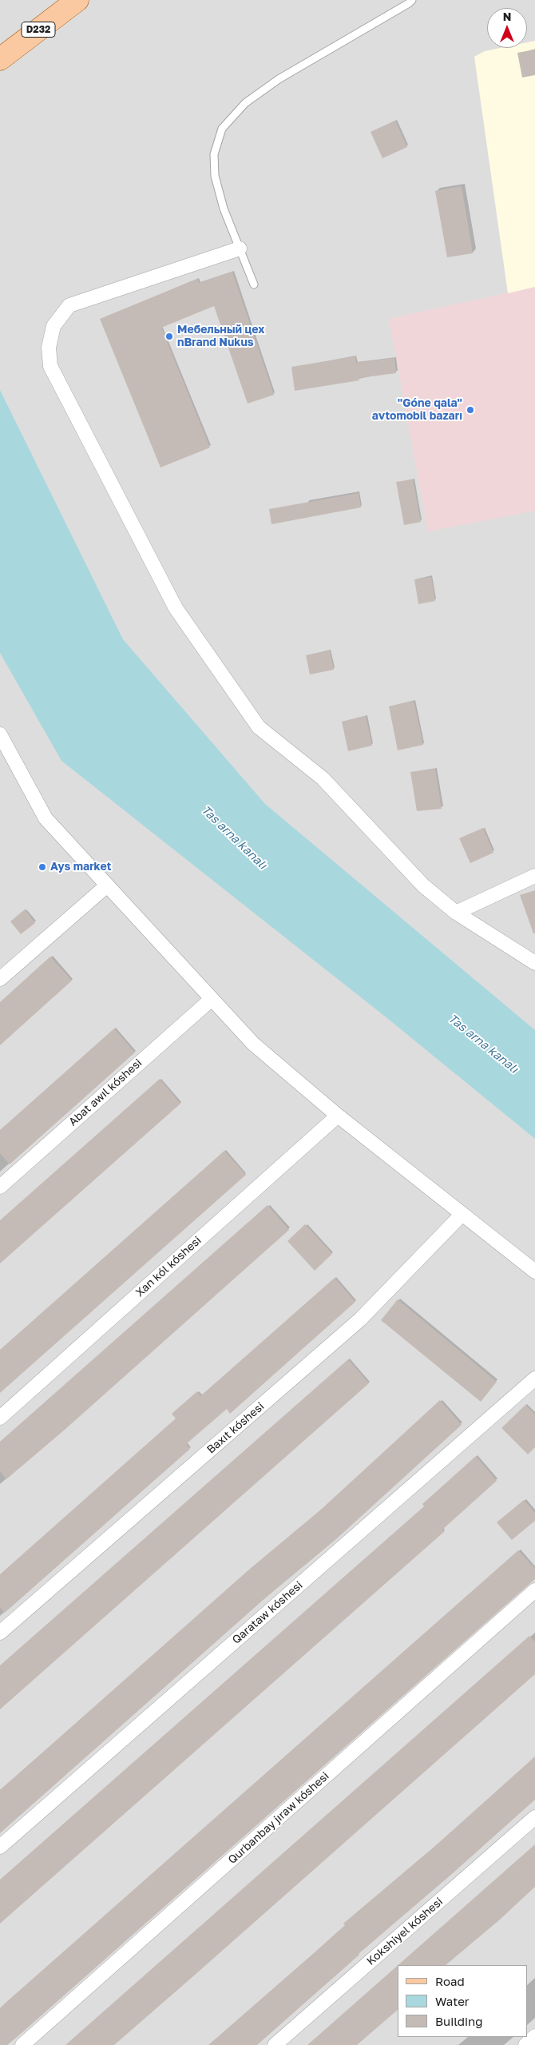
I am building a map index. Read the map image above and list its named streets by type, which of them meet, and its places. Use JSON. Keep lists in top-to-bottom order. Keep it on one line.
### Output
{"streets":{"main road":["D232"],"street":["Abat awıl kóshesi","Xan kól kóshesi","Baxıt kóshesi","Qarataw kóshesi","Qurbanbay jıraw kóshesi","Kokshiyel kóshesi"]},"water":["Tas arna kanalı"],"places":["Мебельный цех nBrand Nukus","\"Góne qala\" avtomobil bazarı","Ays market"],"legend":["Road","Water","Building"],"north":"top"}
